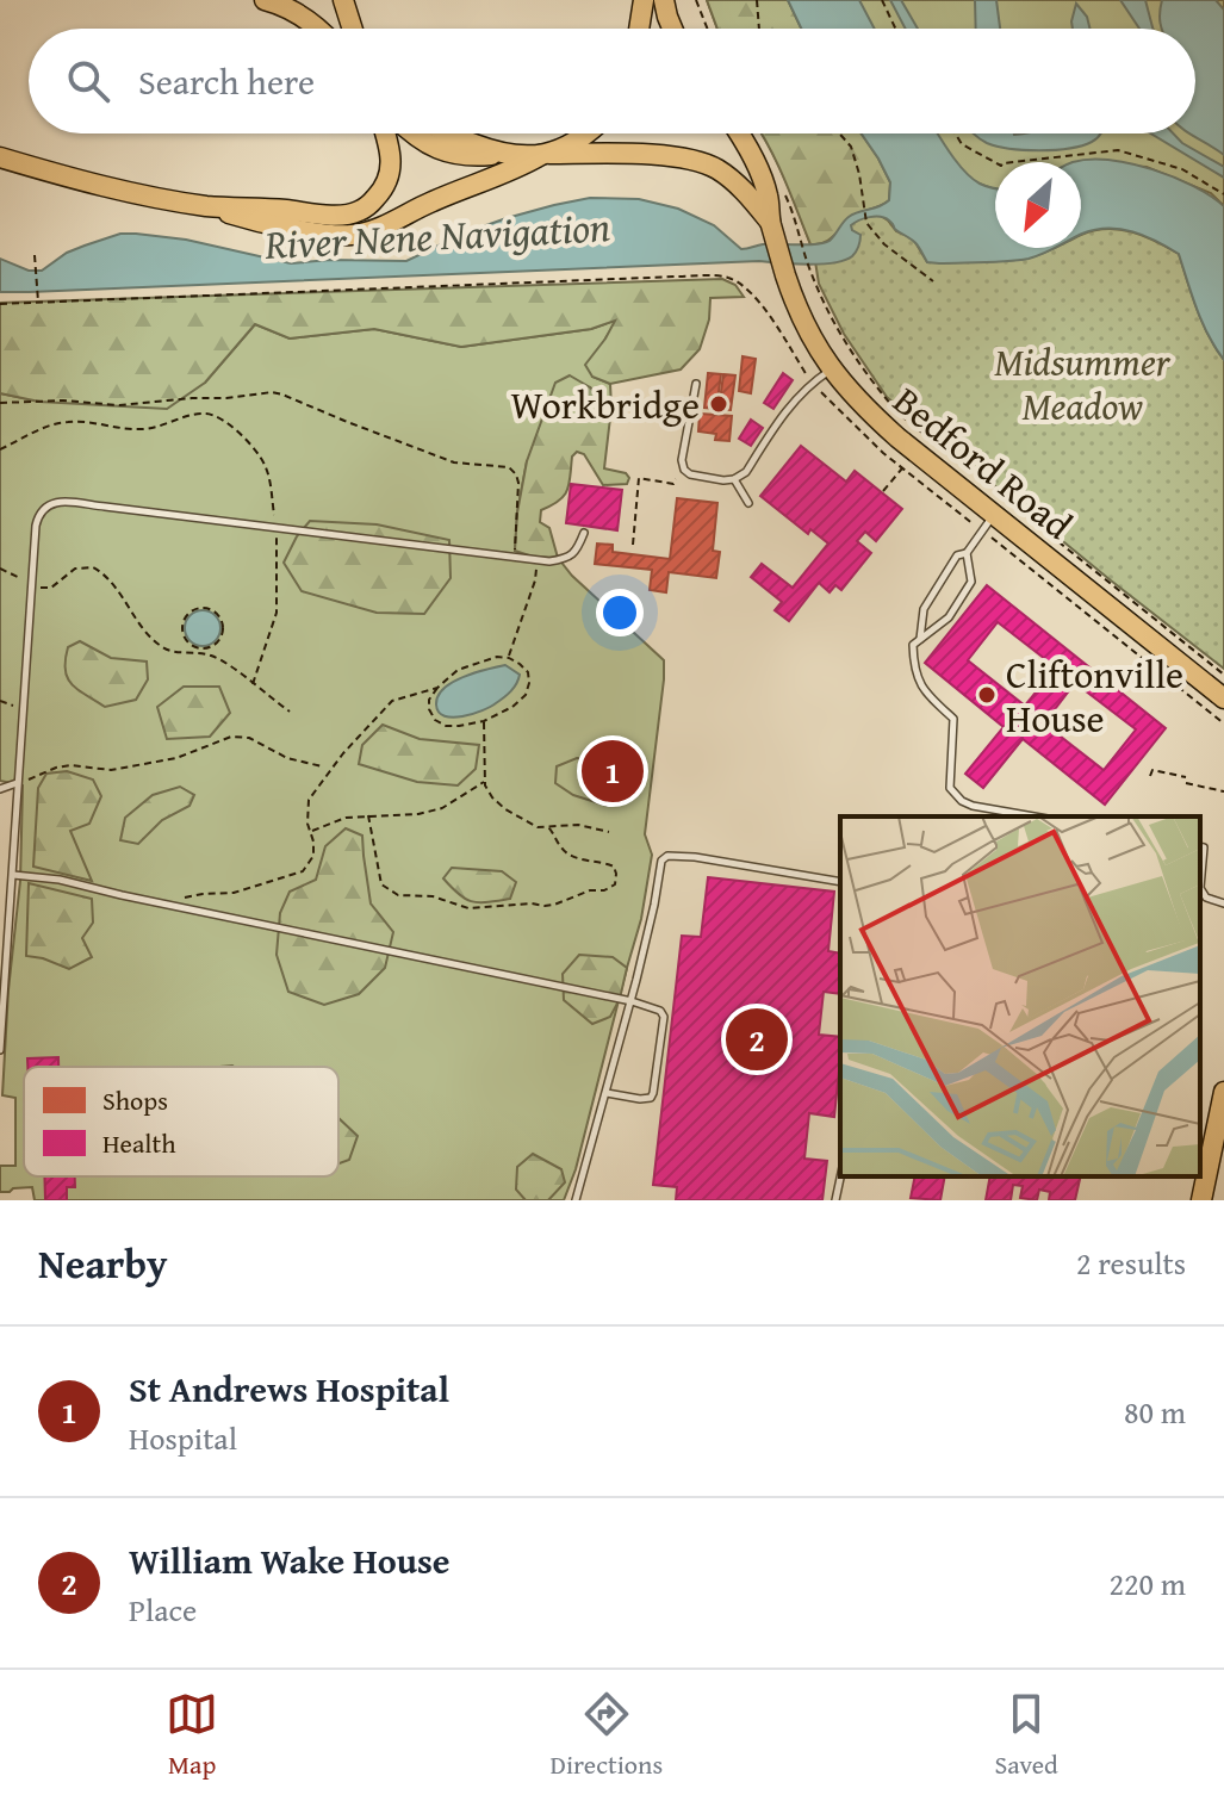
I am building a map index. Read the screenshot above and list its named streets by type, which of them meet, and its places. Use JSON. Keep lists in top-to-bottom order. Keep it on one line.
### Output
{"streets":{"main road":["Bedford Road"]},"water":["River Nene Navigation"],"parks":["Midsummer Meadow"],"places":["Workbridge","Cliftonville House"],"legend":["Shops","Health"],"north":"bottom left","page":{"search":"Search here","pins":["1","2"],"heading":["Nearby","2 results"],"list":[{"mark":"1","name":"St Andrews Hospital","note":"Hospital","value":"80 m"},{"mark":"2","name":"William Wake House","note":"Place","value":"220 m"}],"nav":["Map","Directions","Saved"]}}
